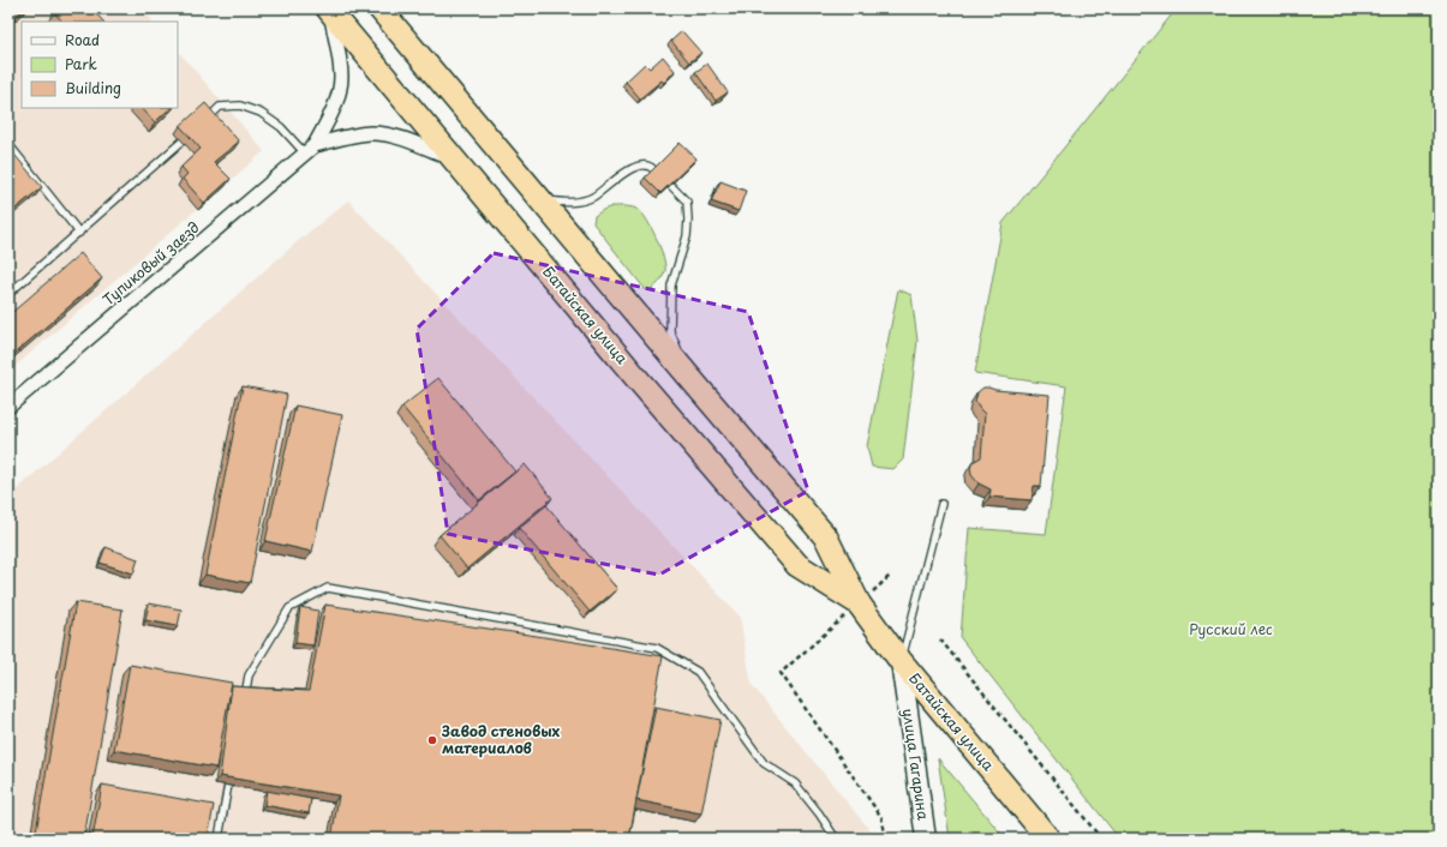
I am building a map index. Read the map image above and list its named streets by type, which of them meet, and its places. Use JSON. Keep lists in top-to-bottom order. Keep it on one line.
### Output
{"streets":{"highway":["Батайская улица"],"main road":["улица Гагарина"],"street":["Тупиковый заезд"]},"crossings":[["Батайская улица","улица Гагарина"]],"parks":["Русский лес"],"places":["Завод стеновых материалов"],"legend":["Road","Park","Building"]}
